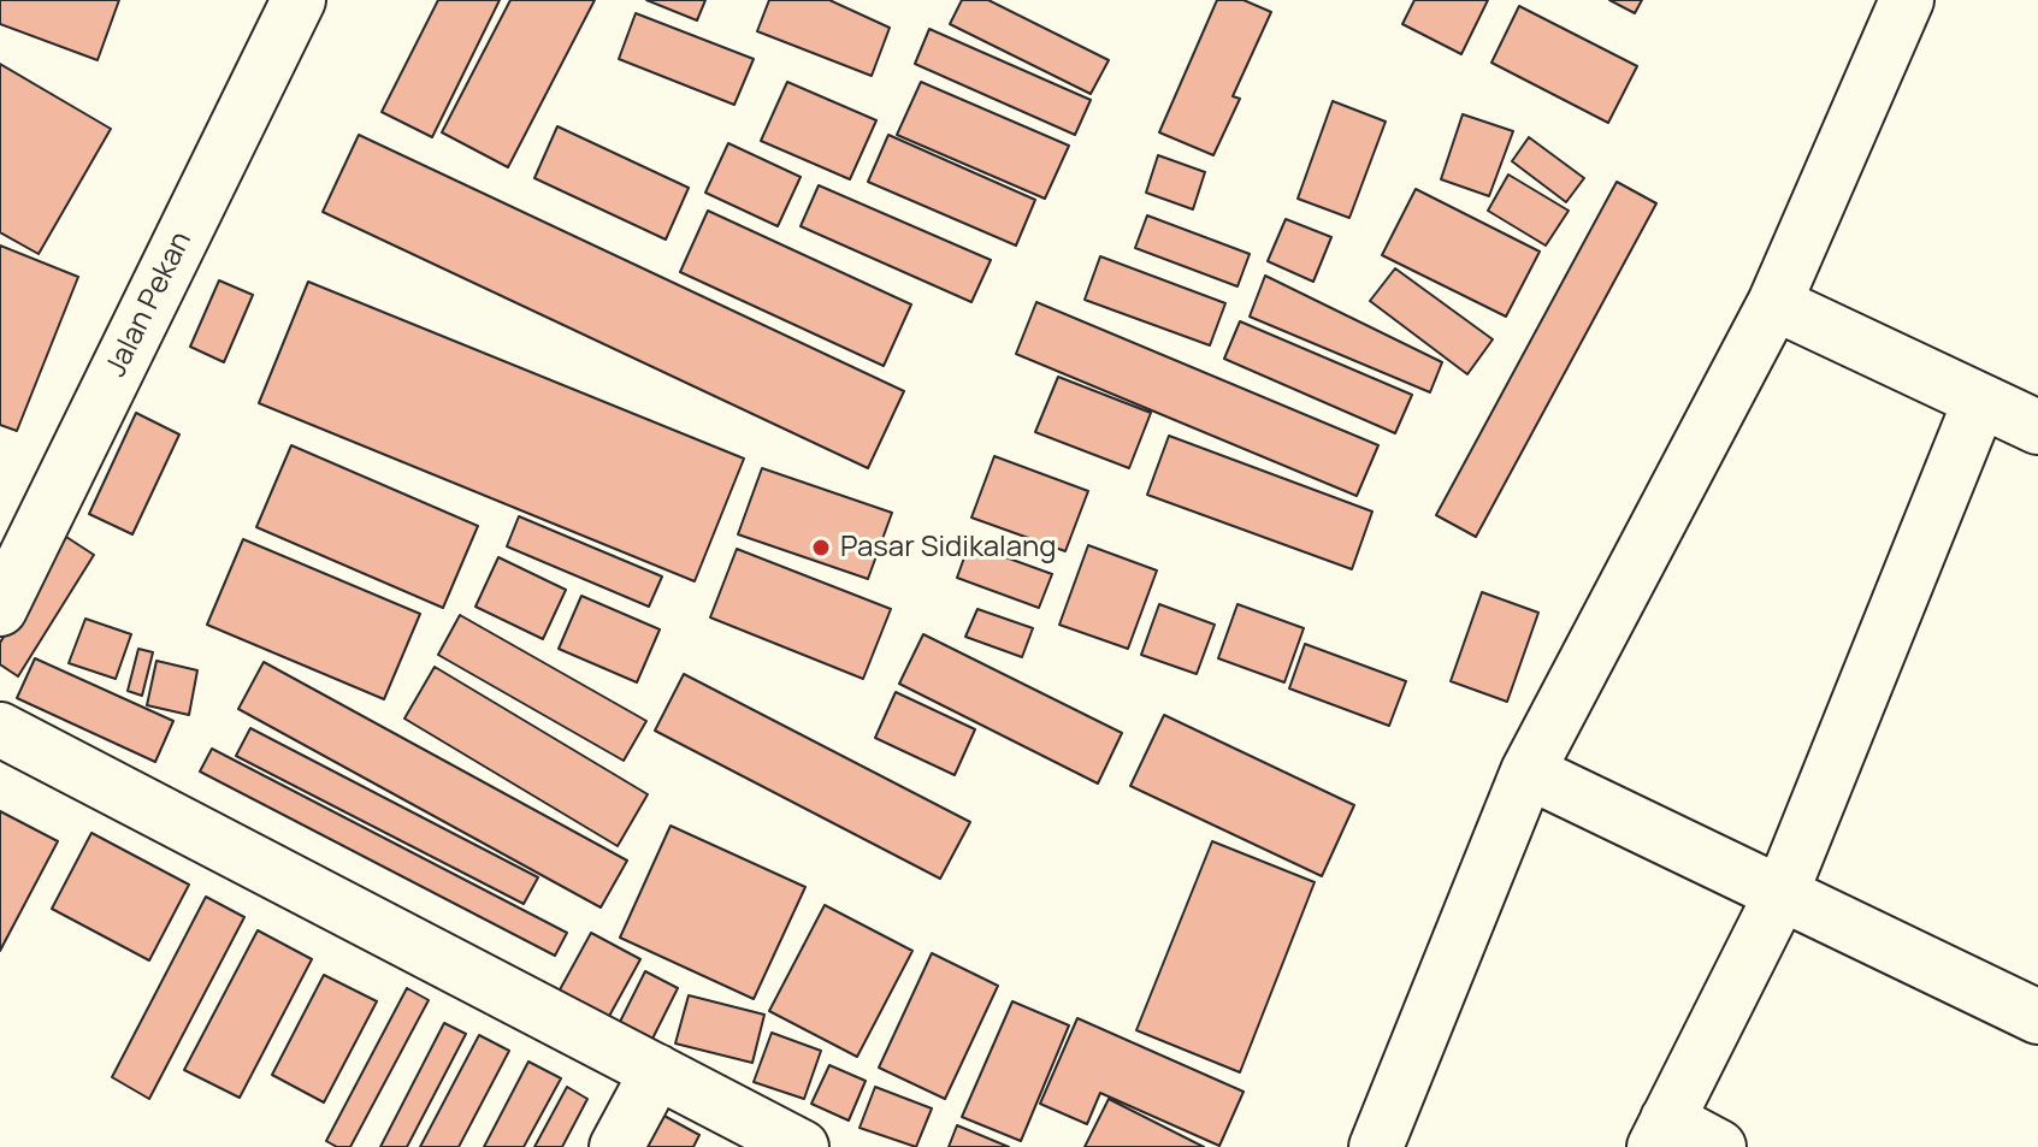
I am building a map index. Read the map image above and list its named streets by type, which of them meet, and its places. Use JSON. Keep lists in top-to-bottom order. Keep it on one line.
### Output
{"streets":{"street":["Jalan Pekan"]},"places":["Pasar Sidikalang"]}
